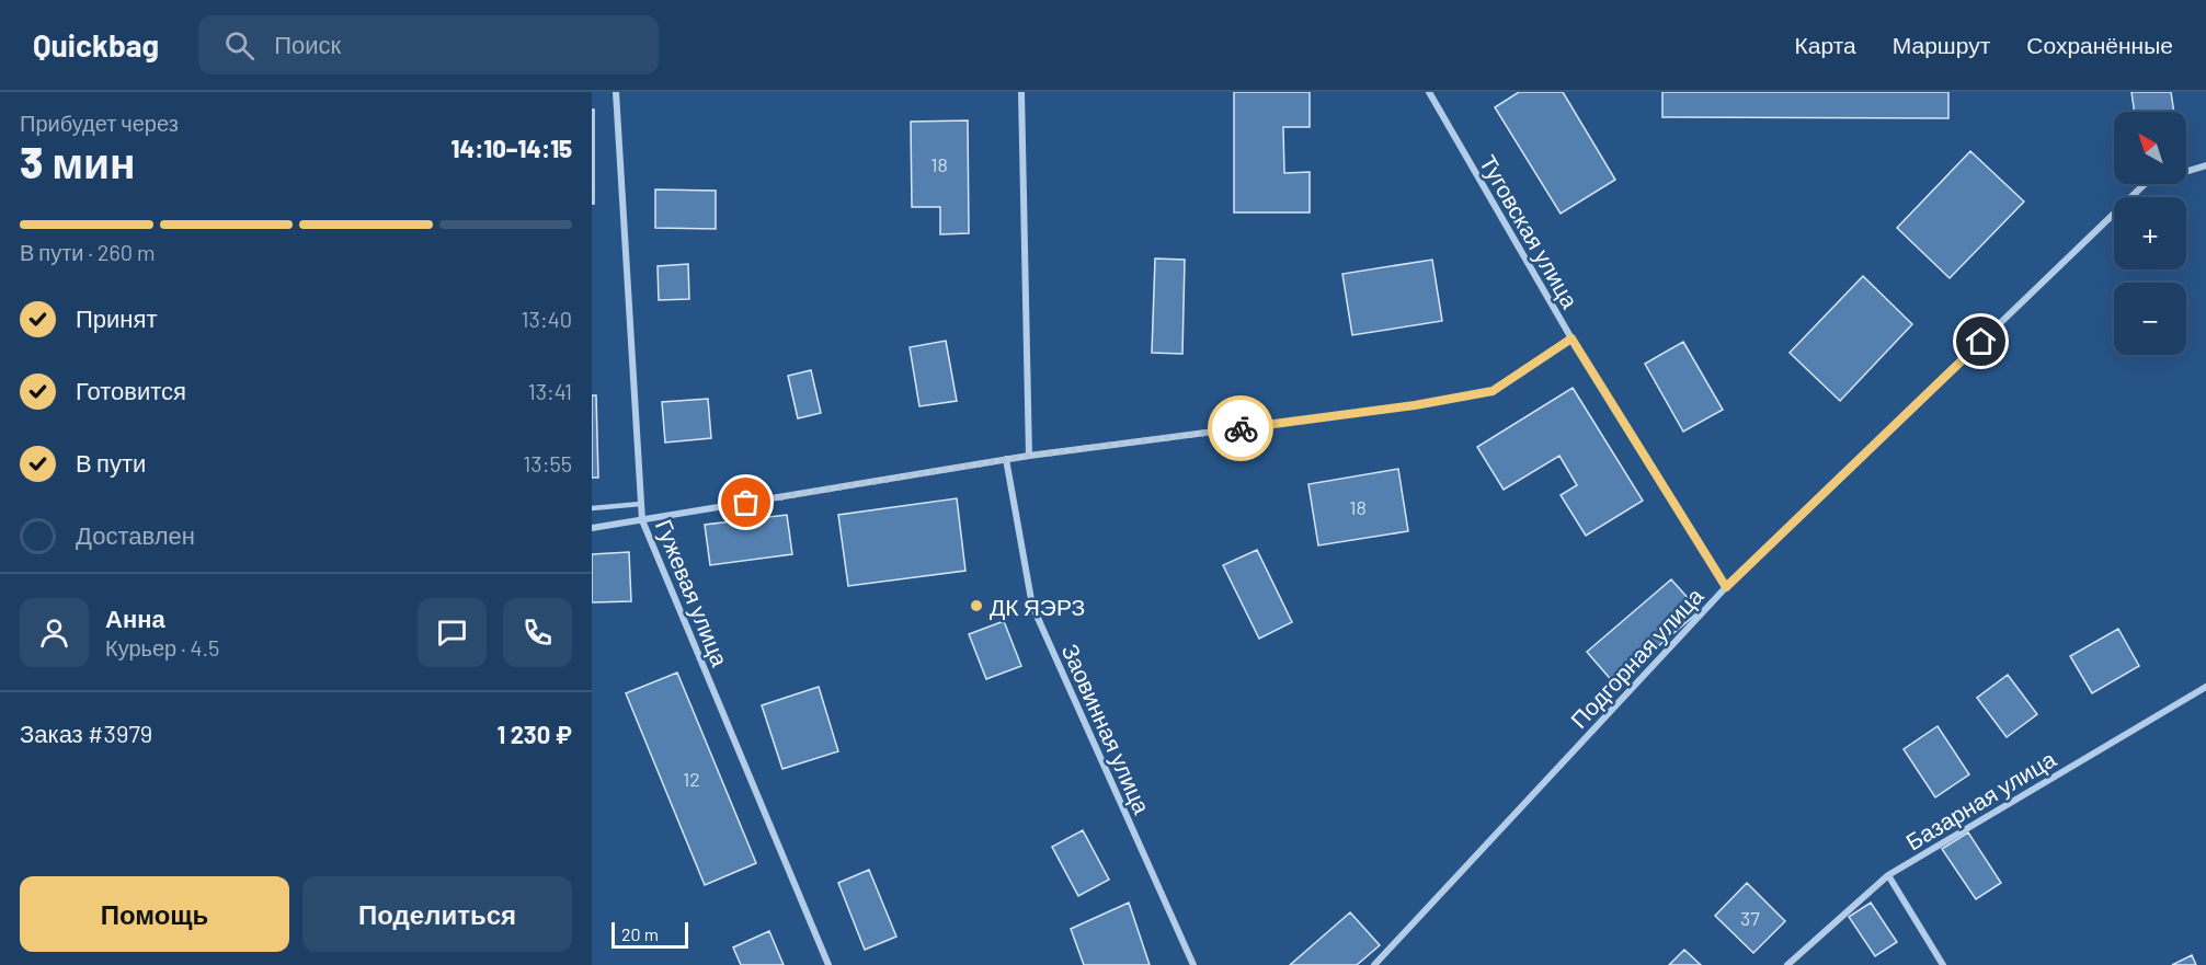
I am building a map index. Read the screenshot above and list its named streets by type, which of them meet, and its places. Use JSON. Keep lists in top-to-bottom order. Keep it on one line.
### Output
{"streets":{"street":["Туговская улица","Гужевая улица","Подгорная улица","Заовинная улица","Базарная улица"]},"crossings":[["Туговская улица","Подгорная улица"]],"places":["ДК ЯЭРЗ"],"house_numbers":["18","18","12","37"],"scale_bar":"20 m","north":"top left","page":{"header":"Quickbag","search":"Поиск","nav":["Карта","Маршрут","Сохранённые"],"heading":["3 мин","Прибудет через","14:10–14:15"],"panel":["Анна","Курьер · 4.5","Заказ #3979","1 230 ₽"],"map_buttons":["+","−"],"bar":"В пути · 260 m","list":[["Принят","13:40"],["Готовится","13:41"],["В пути","13:55"],"Доставлен"],"buttons":["Помощь","Поделиться"],"scale":"20 m"}}
